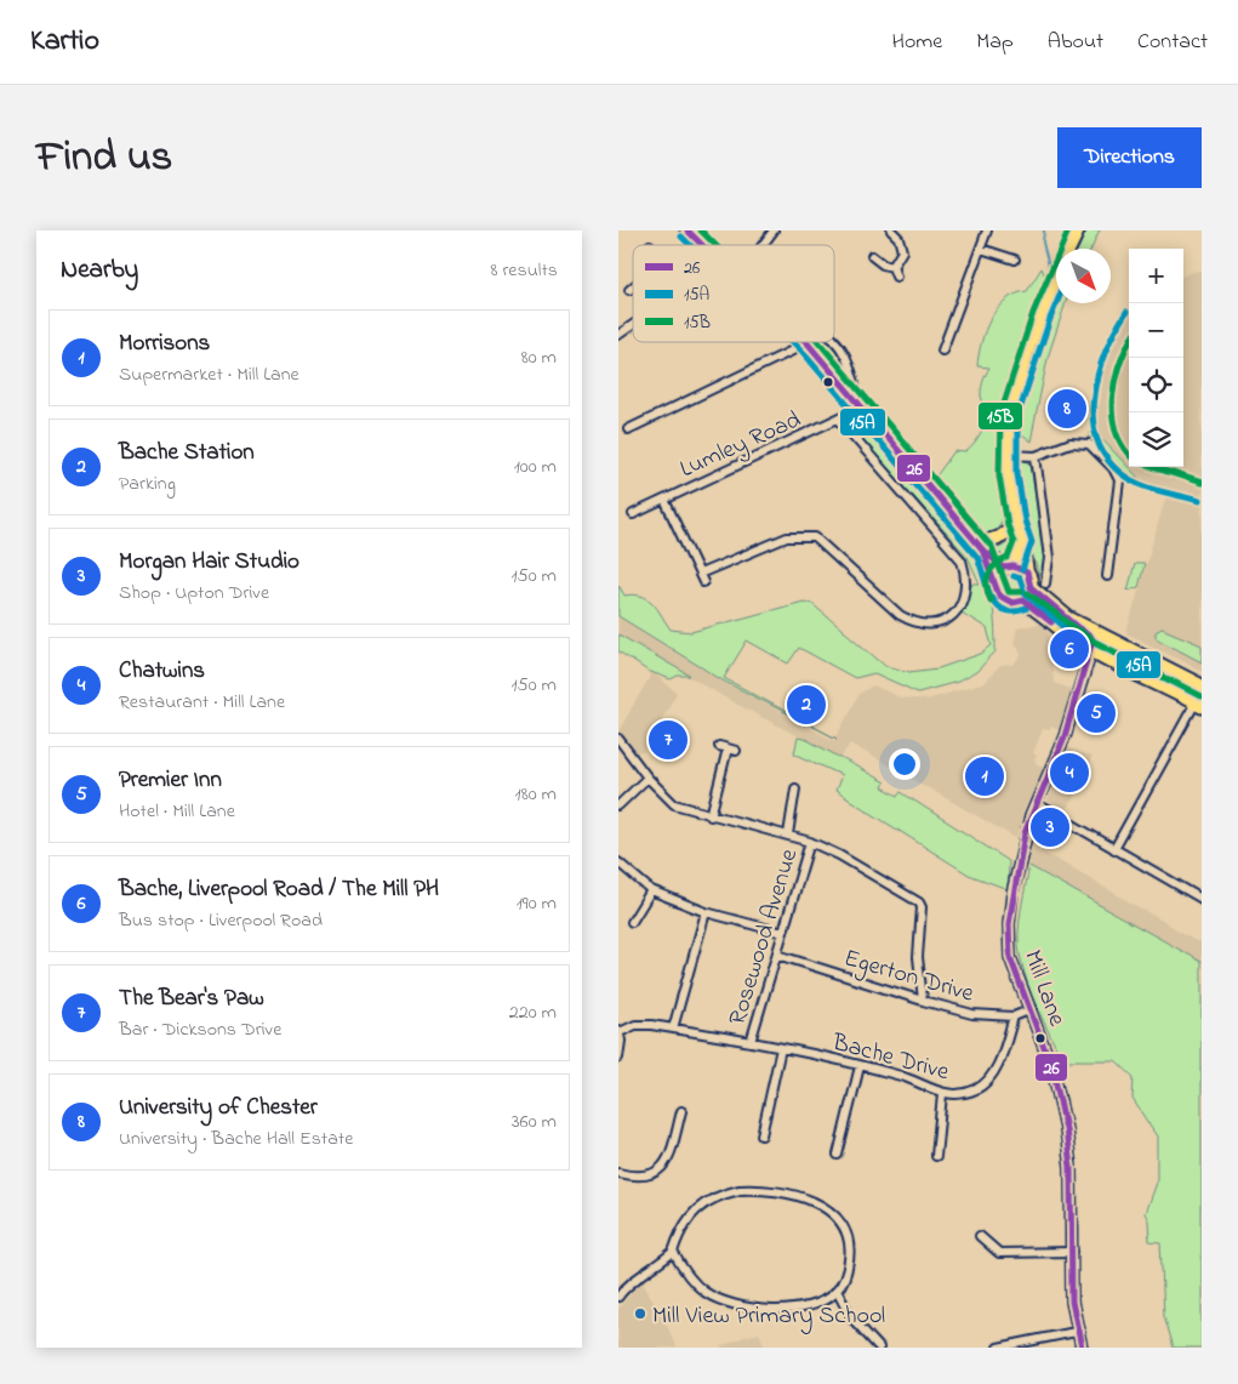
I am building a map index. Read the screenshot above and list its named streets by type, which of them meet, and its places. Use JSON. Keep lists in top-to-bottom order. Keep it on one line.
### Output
{"streets":{"street":["Lumley Road","Rosewood Avenue","Egerton Drive","Mill Lane","Bache Drive"]},"crossings":[["Rosewood Avenue","Egerton Drive"],["Rosewood Avenue","Bache Drive"],["Egerton Drive","Mill Lane"],["Egerton Drive","Bache Drive"]],"places":["Mill View Primary School"],"lines":["transit line 26","transit line 15B","transit line 15A"],"legend":["26","15A","15B"],"north":"bottom right","page":{"header":"Kartio","nav":["Home","Map","About","Contact"],"title":"Find us","buttons":"Directions","heading":["Nearby","8 results"],"map_buttons":["+","−"],"list":[{"mark":"1","name":"Morrisons","note":"Supermarket · Mill Lane","value":"80 m"},{"mark":"2","name":"Bache Station","note":"Parking","value":"100 m"},{"mark":"3","name":"Morgan Hair Studio","note":"Shop · Upton Drive","value":"150 m"},{"mark":"4","name":"Chatwins","note":"Restaurant · Mill Lane","value":"150 m"},{"mark":"5","name":"Premier Inn","note":"Hotel · Mill Lane","value":"180 m"},{"mark":"6","name":"Bache, Liverpool Road / The Mill PH","note":"Bus stop · Liverpool Road","value":"190 m"},{"mark":"7","name":"The Bear's Paw","note":"Bar · Dicksons Drive","value":"220 m"},{"mark":"8","name":"University of Chester","note":"University · Bache Hall Estate","value":"360 m"}],"pins":["8","6","2","5","7","4","1","3"]}}
